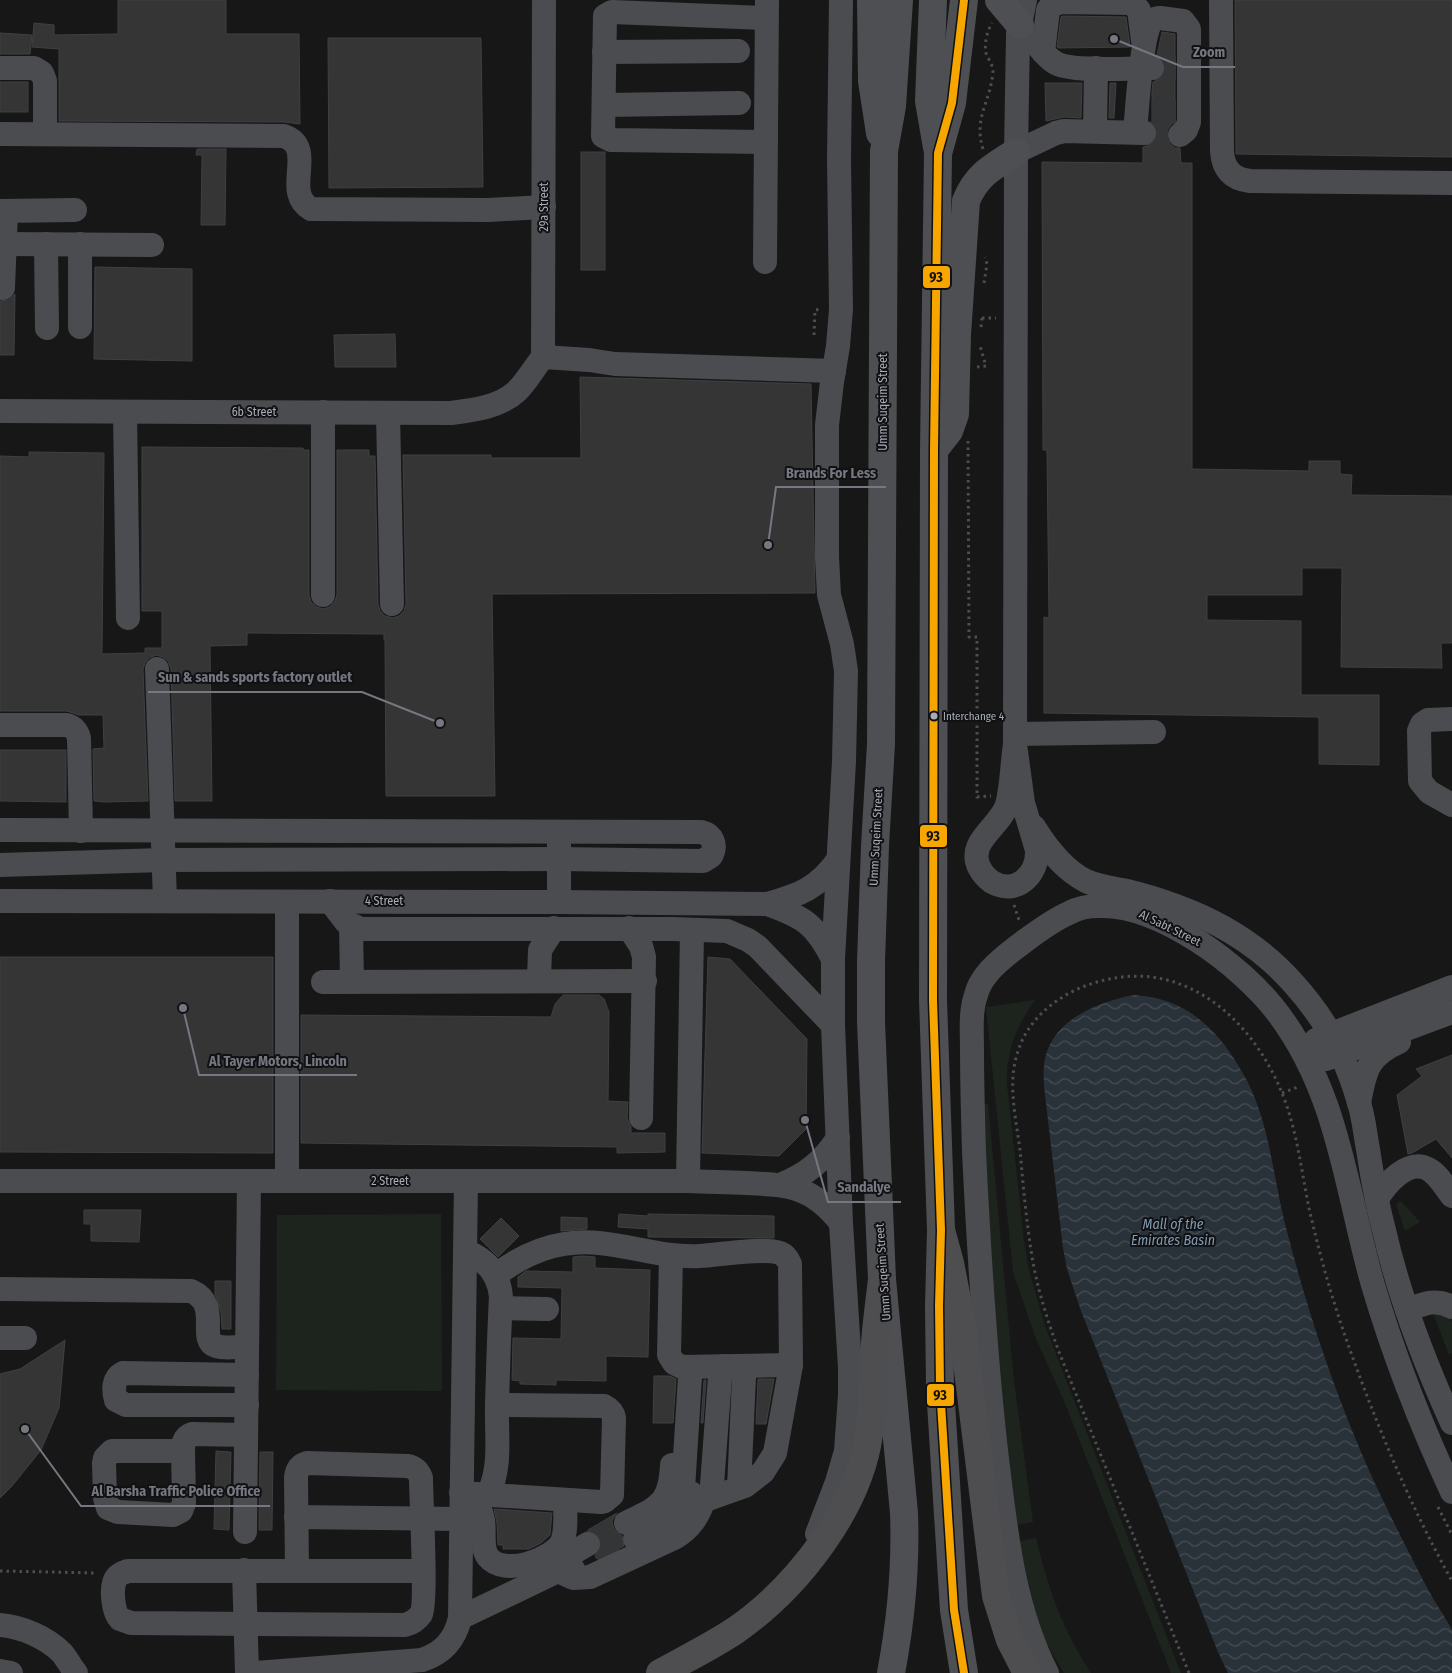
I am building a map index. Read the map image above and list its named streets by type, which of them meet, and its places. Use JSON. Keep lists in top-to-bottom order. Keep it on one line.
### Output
{"streets":{"main road":["Umm Suqeim Street"],"street":["29a Street","6b Street","4 Street","Al Sabt Street","2 Street"]},"crossings":[["29a Street","6b Street"]],"water":["Mall of the Emirates Basin"],"places":["Zoom","Brands For Less","Interchange 4","Sun & sands sports factory outlet","Al Tayer Motors, Lincoln","Sandalye","Al Barsha Traffic Police Office"],"lines":["transit line 93"]}
